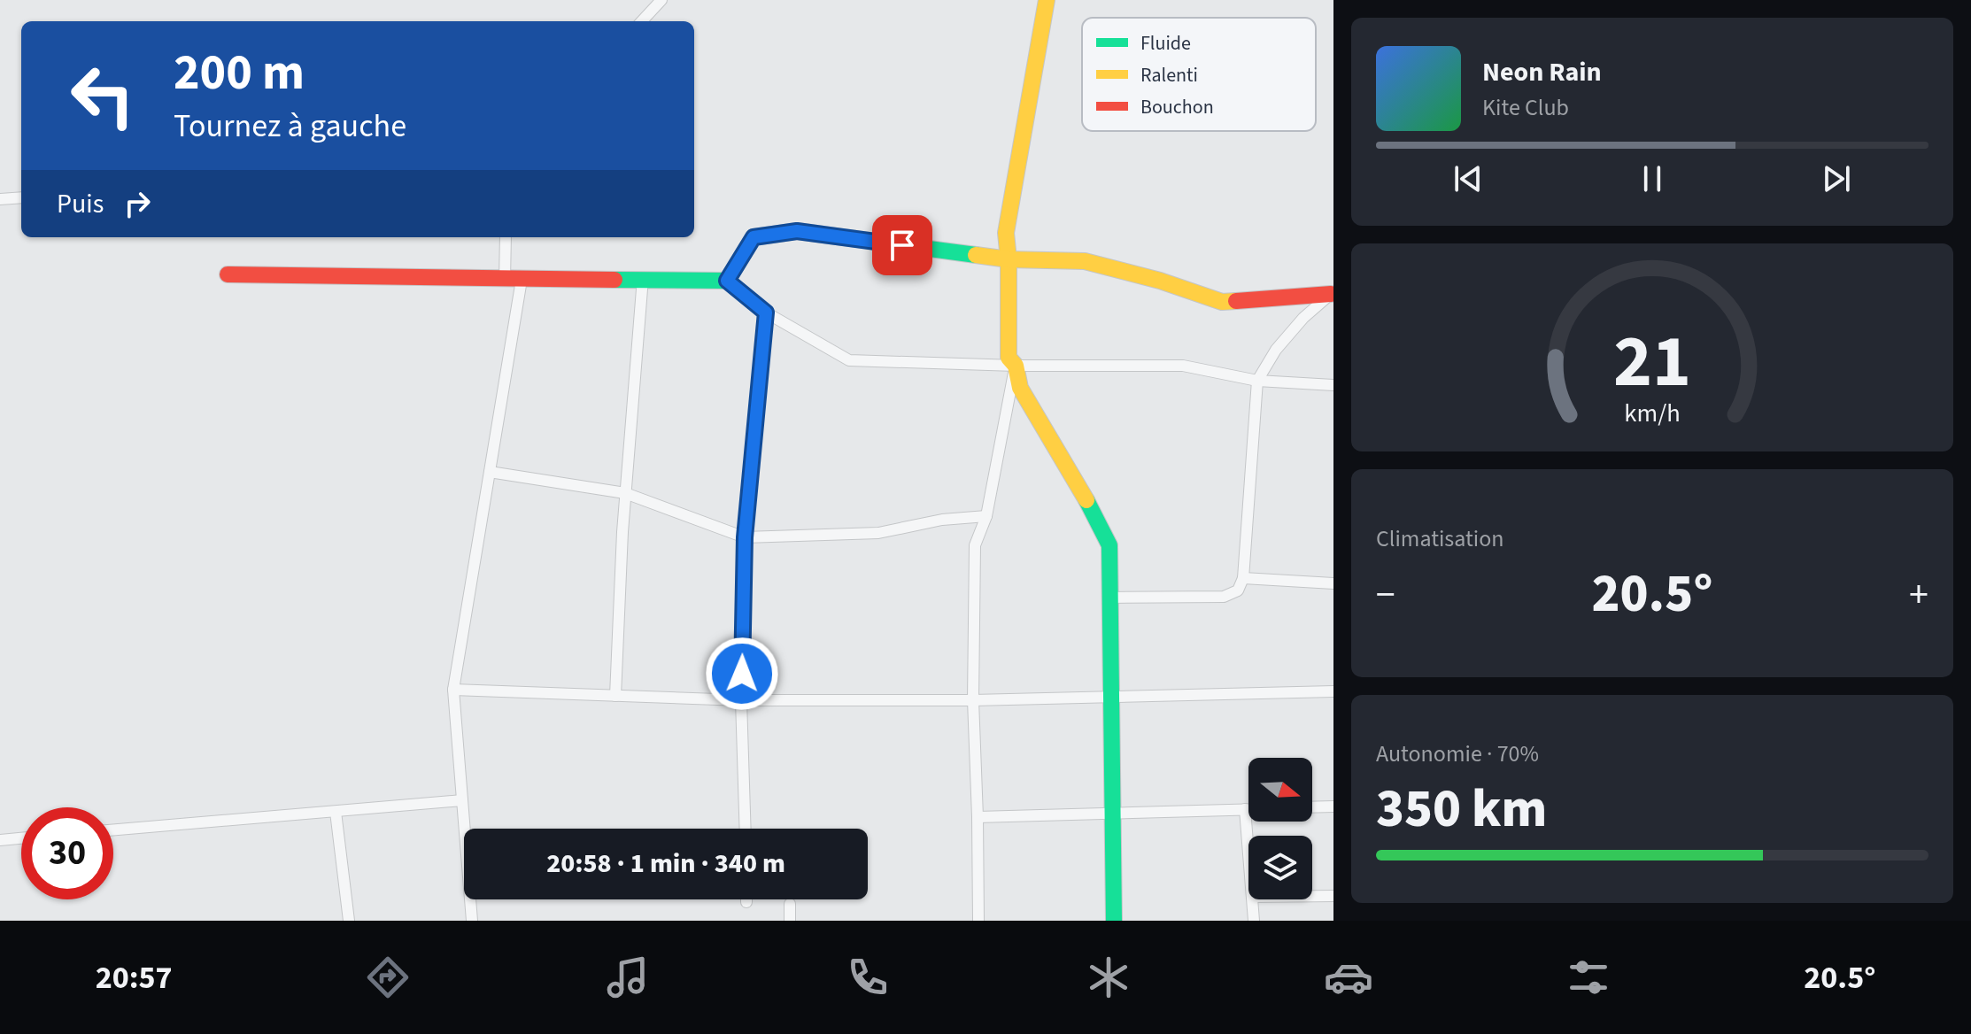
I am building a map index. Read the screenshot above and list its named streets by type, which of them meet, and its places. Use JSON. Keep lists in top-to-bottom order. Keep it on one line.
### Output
{"legend":["Fluide","Ralenti","Bouchon"],"north":"right","page":{"turn":["200 m","Tournez à gauche"],"song":["Neon Rain","Kite Club"],"then":"Puis","tile":["Climatisation",["Autonomie · 70%","350 km"]],"heat":["−","20.5°","+"],"limit":"30","trip":"20:58 · 1 min · 340 m","tabs":["20:57","20.5°"],"gauge":["21","km/h"]}}
